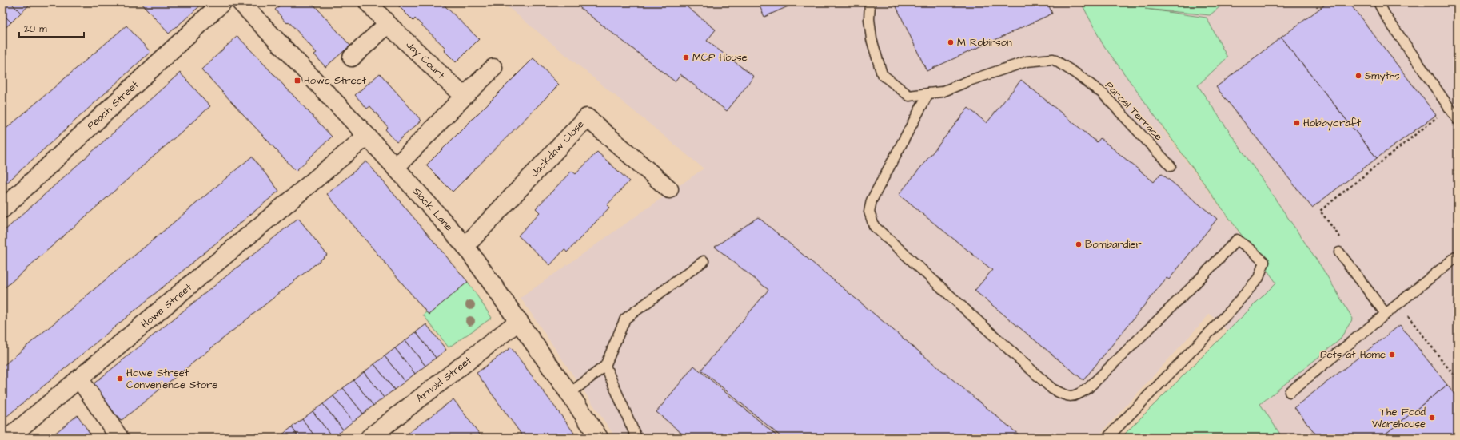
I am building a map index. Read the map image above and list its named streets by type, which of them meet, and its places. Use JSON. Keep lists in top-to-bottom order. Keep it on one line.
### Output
{"streets":{"street":["Jay Court","Peach Street","Jackdaw Close","Slack Lane","Howe Street","Arnold Street"],"lane":["Parcel Terrace"]},"crossings":[["Jackdaw Close","Slack Lane"],["Slack Lane","Howe Street"],["Slack Lane","Arnold Street"]],"places":{"other":["M Robinson","MCP House","Smyths","Hobbycraft","Bombardier","Pets at Home","Howe Street Convenience Store","The Food Warehouse"],"transit":["Howe Street"]},"scale_bar":"20 m"}
